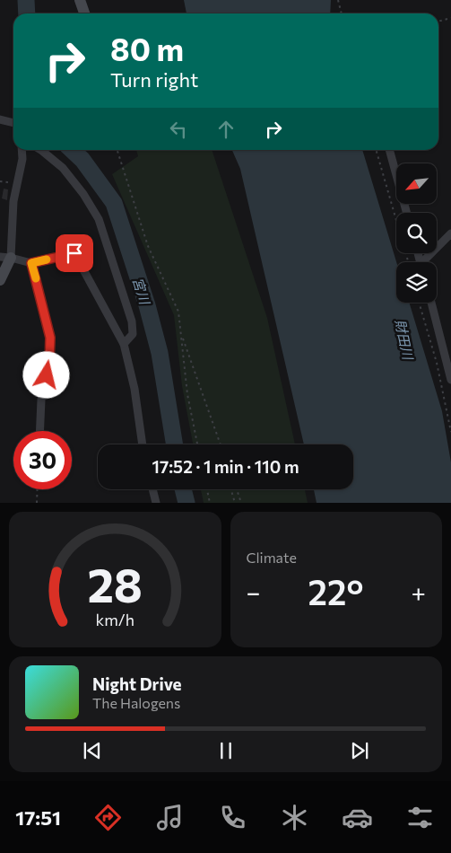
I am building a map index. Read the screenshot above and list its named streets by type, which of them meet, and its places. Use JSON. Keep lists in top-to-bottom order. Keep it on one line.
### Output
{"water":["宮川","財田川"],"north":"bottom left","page":{"turn":["80 m","Turn right"],"limit":"30","trip":"17:52 · 1 min · 110 m","tile":"Climate","heat":["−","22°","+"],"song":["Night Drive","The Halogens"],"tabs":"17:51","gauge":["28","km/h"]}}
